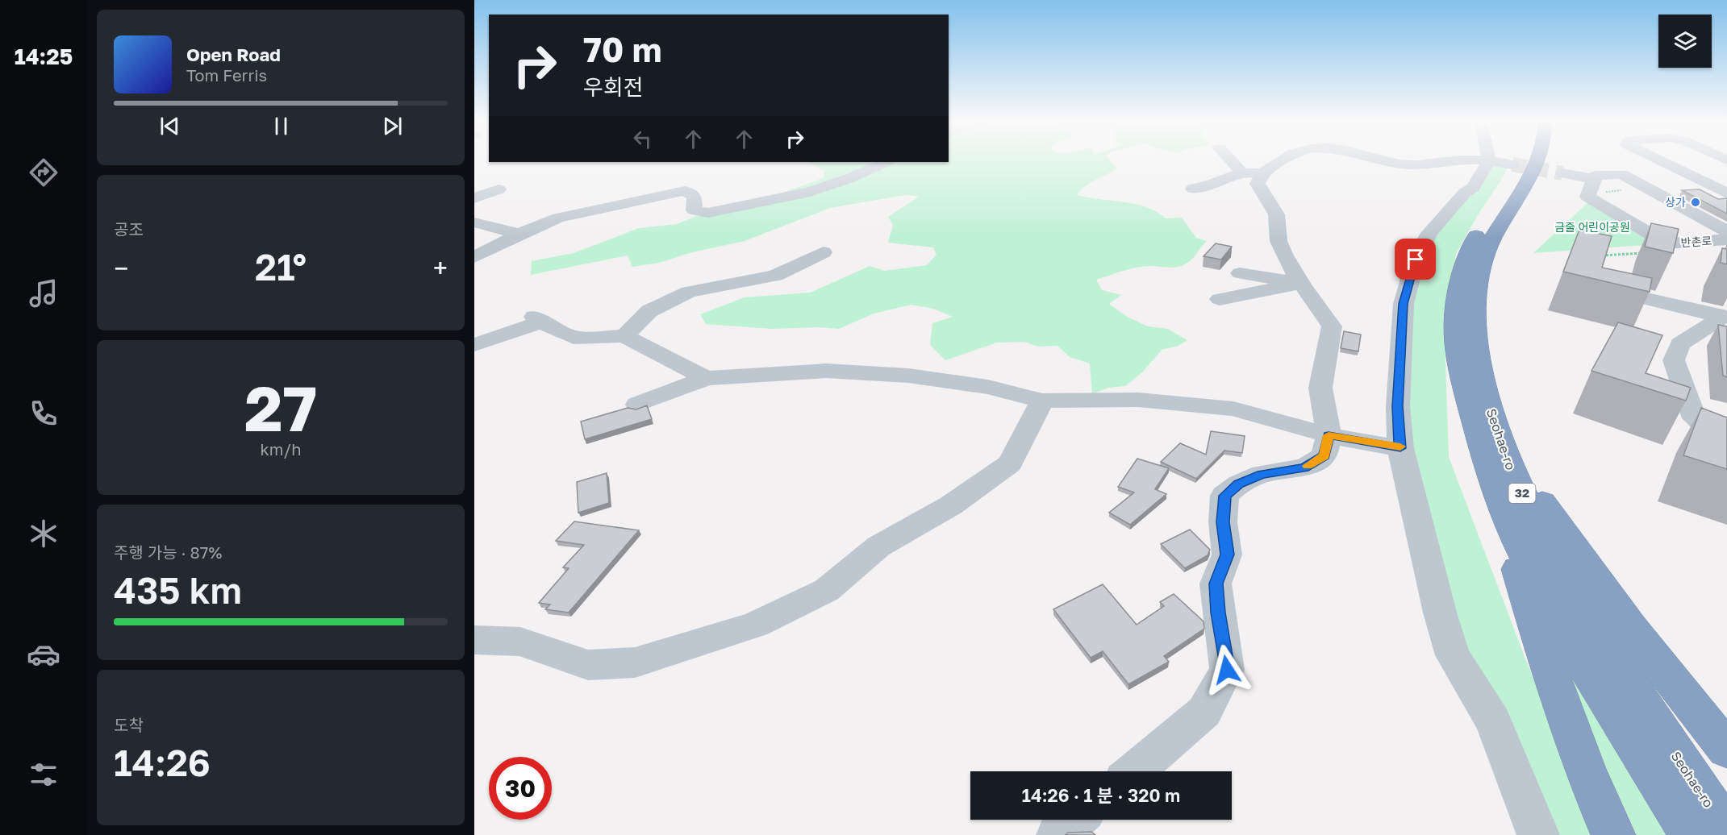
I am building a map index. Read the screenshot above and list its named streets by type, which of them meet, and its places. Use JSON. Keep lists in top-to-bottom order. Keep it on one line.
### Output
{"streets":{"highway":["Seohae-ro","32"],"street":["반촌로"]},"parks":["금줄 어린이공원"],"places":["상가"],"page":{"tabs":"14:25","turn":["70 m","우회전"],"song":["Open Road","Tom Ferris"],"tile":["공조",["27","km/h"],["주행 가능 · 87%","435 km"],["도착","14:26"]],"heat":["−","21°","+"],"limit":"30","trip":"14:26 · 1 분 · 320 m"}}
